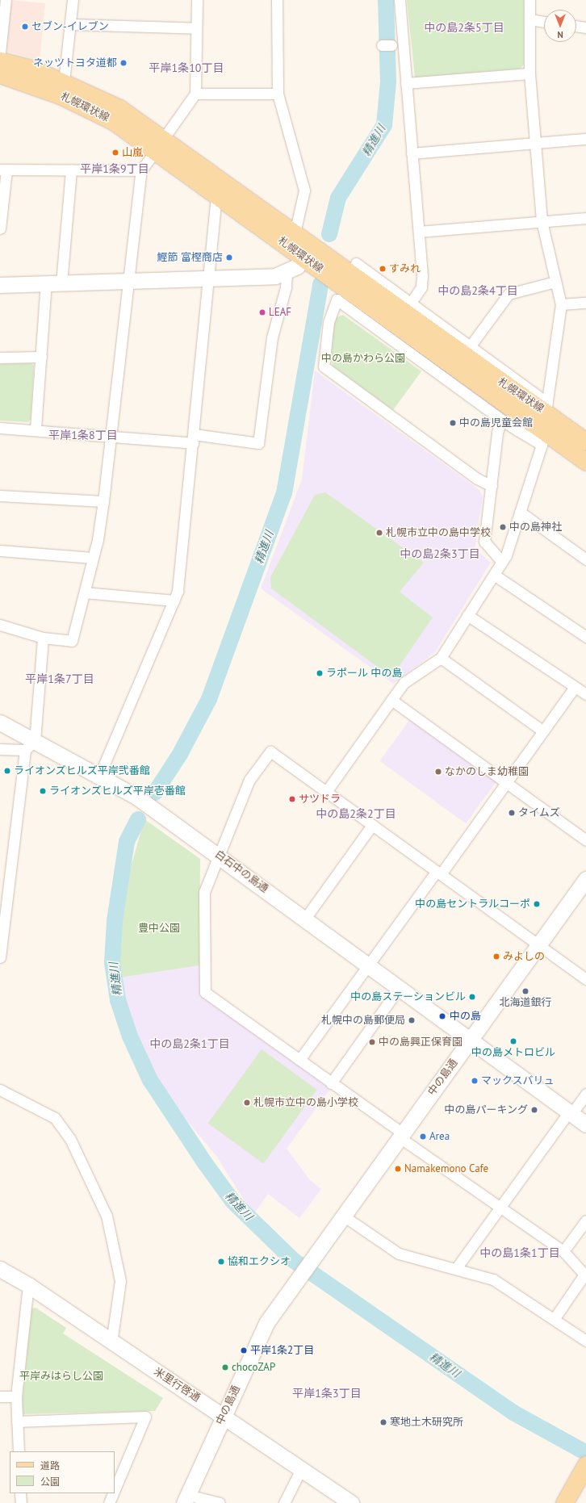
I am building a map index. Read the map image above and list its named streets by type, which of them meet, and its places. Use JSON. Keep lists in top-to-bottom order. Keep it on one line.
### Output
{"streets":{"main road":["札幌環状線"],"street":["白石中の島通","中の島通","米里行啓通"]},"crossings":[["白石中の島通","中の島通"],["中の島通","米里行啓通"]],"districts":["中の島2条5丁目","平岸1条10丁目","平岸1条9丁目","中の島2条4丁目","平岸1条8丁目","中の島2条3丁目","平岸1条7丁目","中の島2条2丁目","中の島2条1丁目","中の島1条1丁目","平岸1条3丁目"],"water":["精進川"],"parks":["中の島かわら公園","豊中公園","平岸みはらし公園"],"places":["セブン-イレブン","ネッツトヨタ道都","山嵐","鰹節 富樫商店","すみれ","LEAF","中の島児童会館","中の島神社","札幌市立中の島中学校","ラポール 中の島","ライオンズヒルズ平岸弐番館","なかのしま幼稚園","ライオンズヒルズ平岸壱番館","サツドラ","タイムズ","中の島セントラルコーポ","みよしの","北海道銀行","中の島ステーションビル","中の島","札幌中の島郵便局","中の島メトロビル","中の島興正保育園","マックスバリュ","札幌市立中の島小学校","中の島パーキング","Area","Namakemono Cafe","協和エクシオ","平岸1条2丁目","chocoZAP","寒地土木研究所"],"legend":["道路","公園"],"north":"bottom"}
